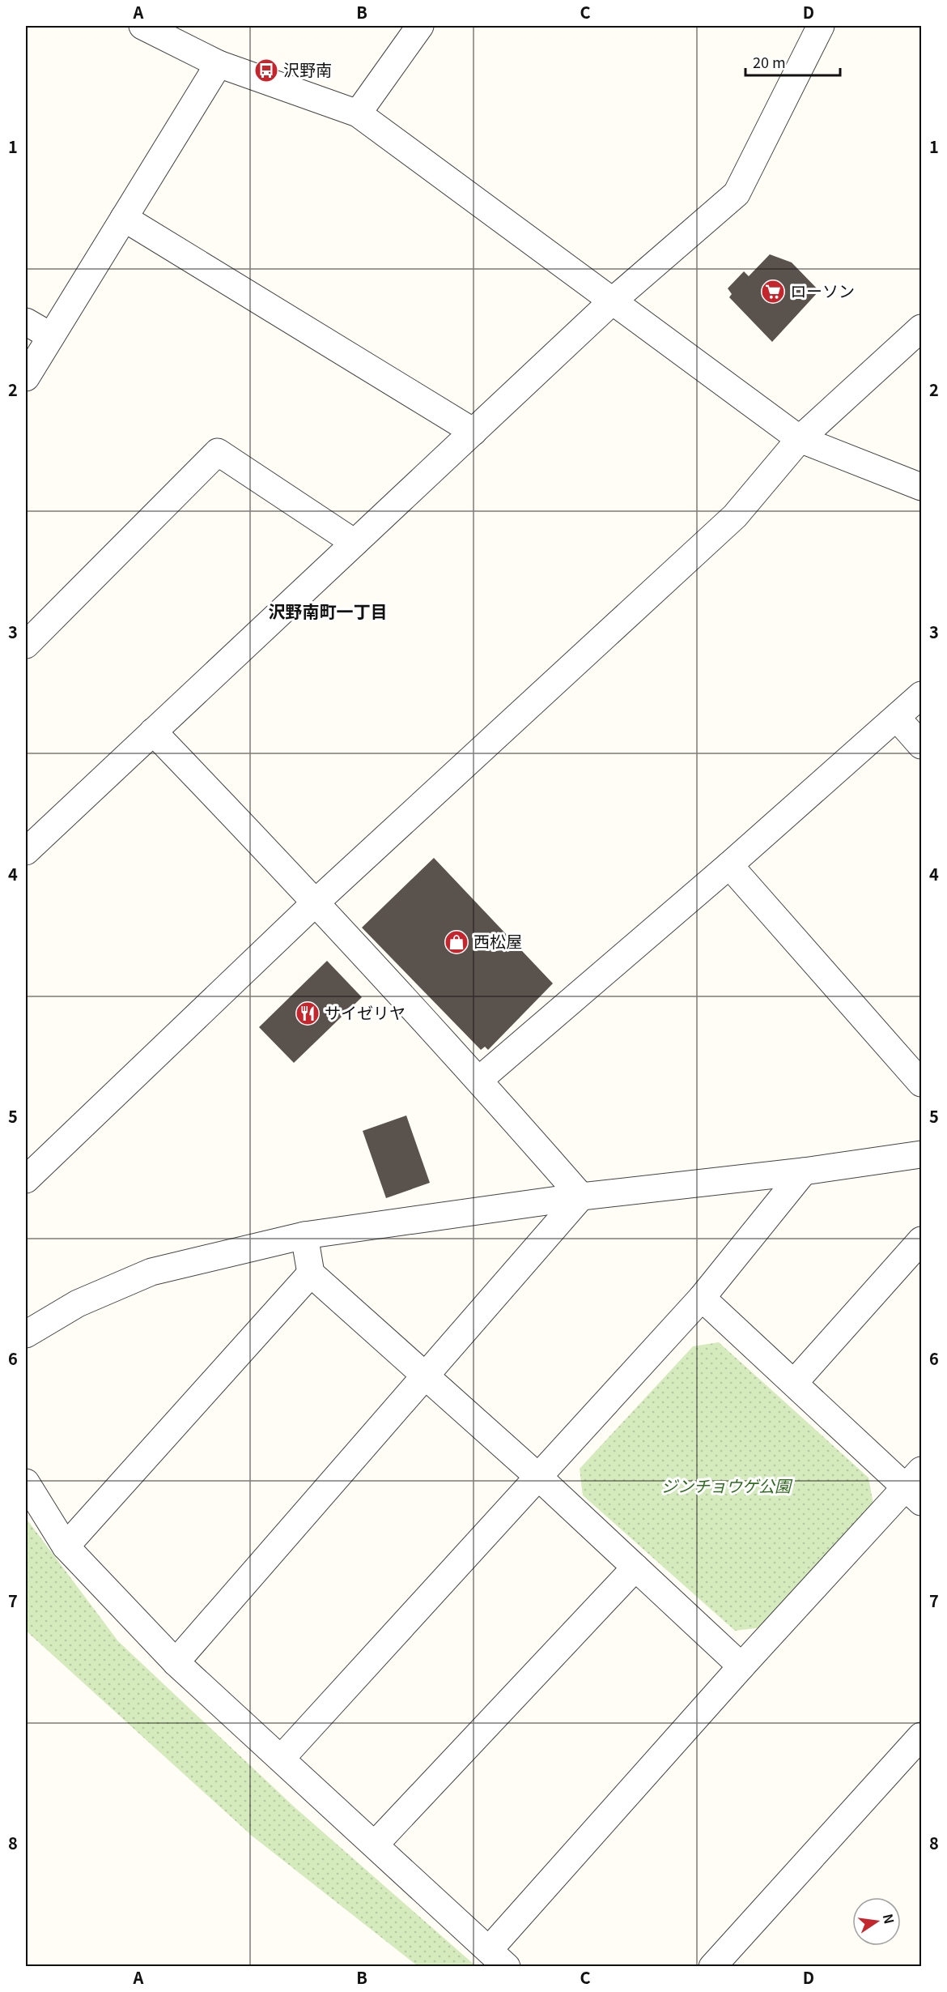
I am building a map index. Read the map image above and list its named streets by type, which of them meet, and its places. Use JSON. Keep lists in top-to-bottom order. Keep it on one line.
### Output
{"districts":["沢野南町一丁目"],"parks":["ジンチョウゲ公園"],"places":{"bus stop":["沢野南"],"supermarket":["ローソン"],"shop":["西松屋"],"restaurant":["サイゼリヤ"]},"scale_bar":"20 m","north":"right","grid":{"columns":["A","B","C","D"],"rows":["1","2","3","4","5","6","7","8"]}}
